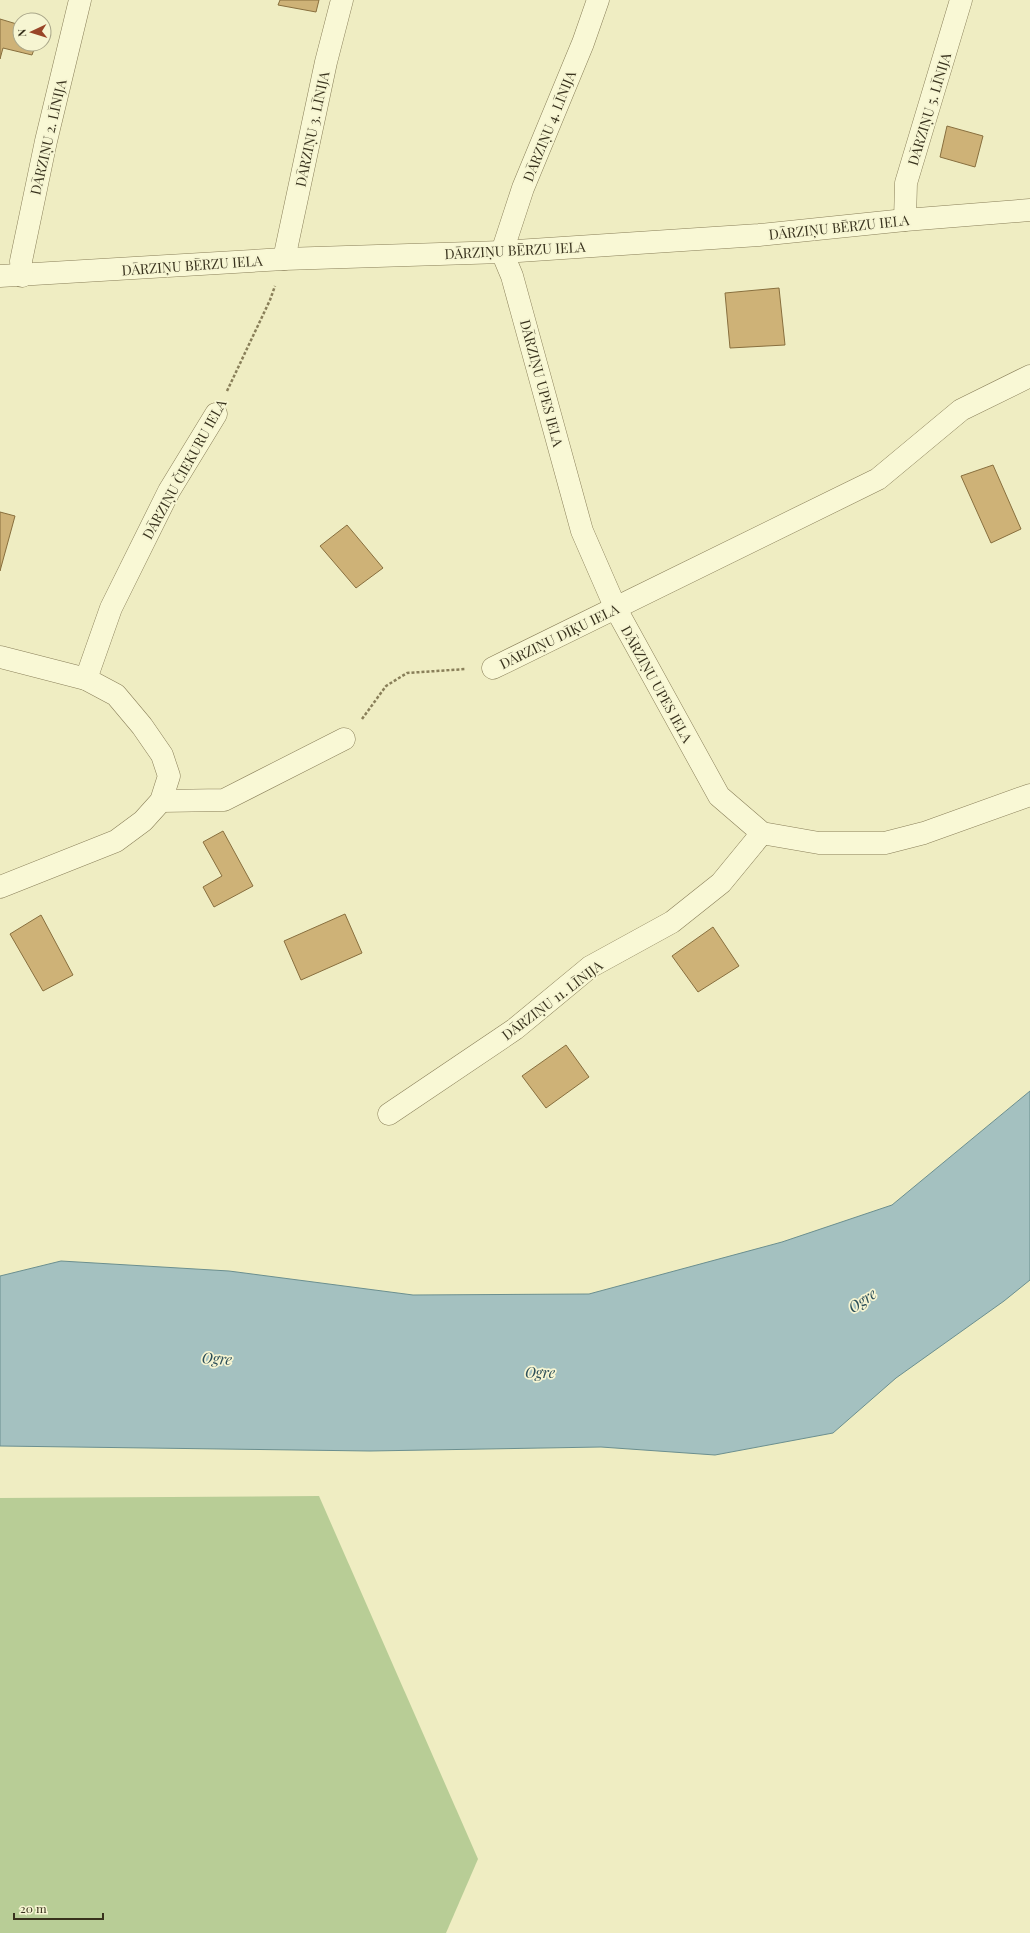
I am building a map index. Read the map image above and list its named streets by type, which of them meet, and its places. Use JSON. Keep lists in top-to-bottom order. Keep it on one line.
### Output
{"streets":{"street":["DĀRZIŅU 5. LĪNIJA","DĀRZIŅU 4. LĪNIJA","DĀRZIŅU 3. LĪNIJA","DĀRZIŅU 2. LĪNIJA","DĀRZIŅU BĒRZU IELA","DĀRZIŅU UPES IELA","DĀRZIŅU ČIEKURU IELA","DĀRZIŅU DĪĶU IELA","DĀRZIŅU 11. LĪNIJA"]},"crossings":[["DĀRZIŅU 5. LĪNIJA","DĀRZIŅU BĒRZU IELA"],["DĀRZIŅU 4. LĪNIJA","DĀRZIŅU BĒRZU IELA"],["DĀRZIŅU 4. LĪNIJA","DĀRZIŅU UPES IELA"],["DĀRZIŅU 3. LĪNIJA","DĀRZIŅU BĒRZU IELA"],["DĀRZIŅU 3. LĪNIJA","DĀRZIŅU ČIEKURU IELA"],["DĀRZIŅU 2. LĪNIJA","DĀRZIŅU BĒRZU IELA"],["DĀRZIŅU BĒRZU IELA","DĀRZIŅU UPES IELA"],["DĀRZIŅU BĒRZU IELA","DĀRZIŅU ČIEKURU IELA"],["DĀRZIŅU UPES IELA","DĀRZIŅU DĪĶU IELA"],["DĀRZIŅU UPES IELA","DĀRZIŅU 11. LĪNIJA"]],"water":["Ogre"],"scale_bar":"20 m","north":"left"}
